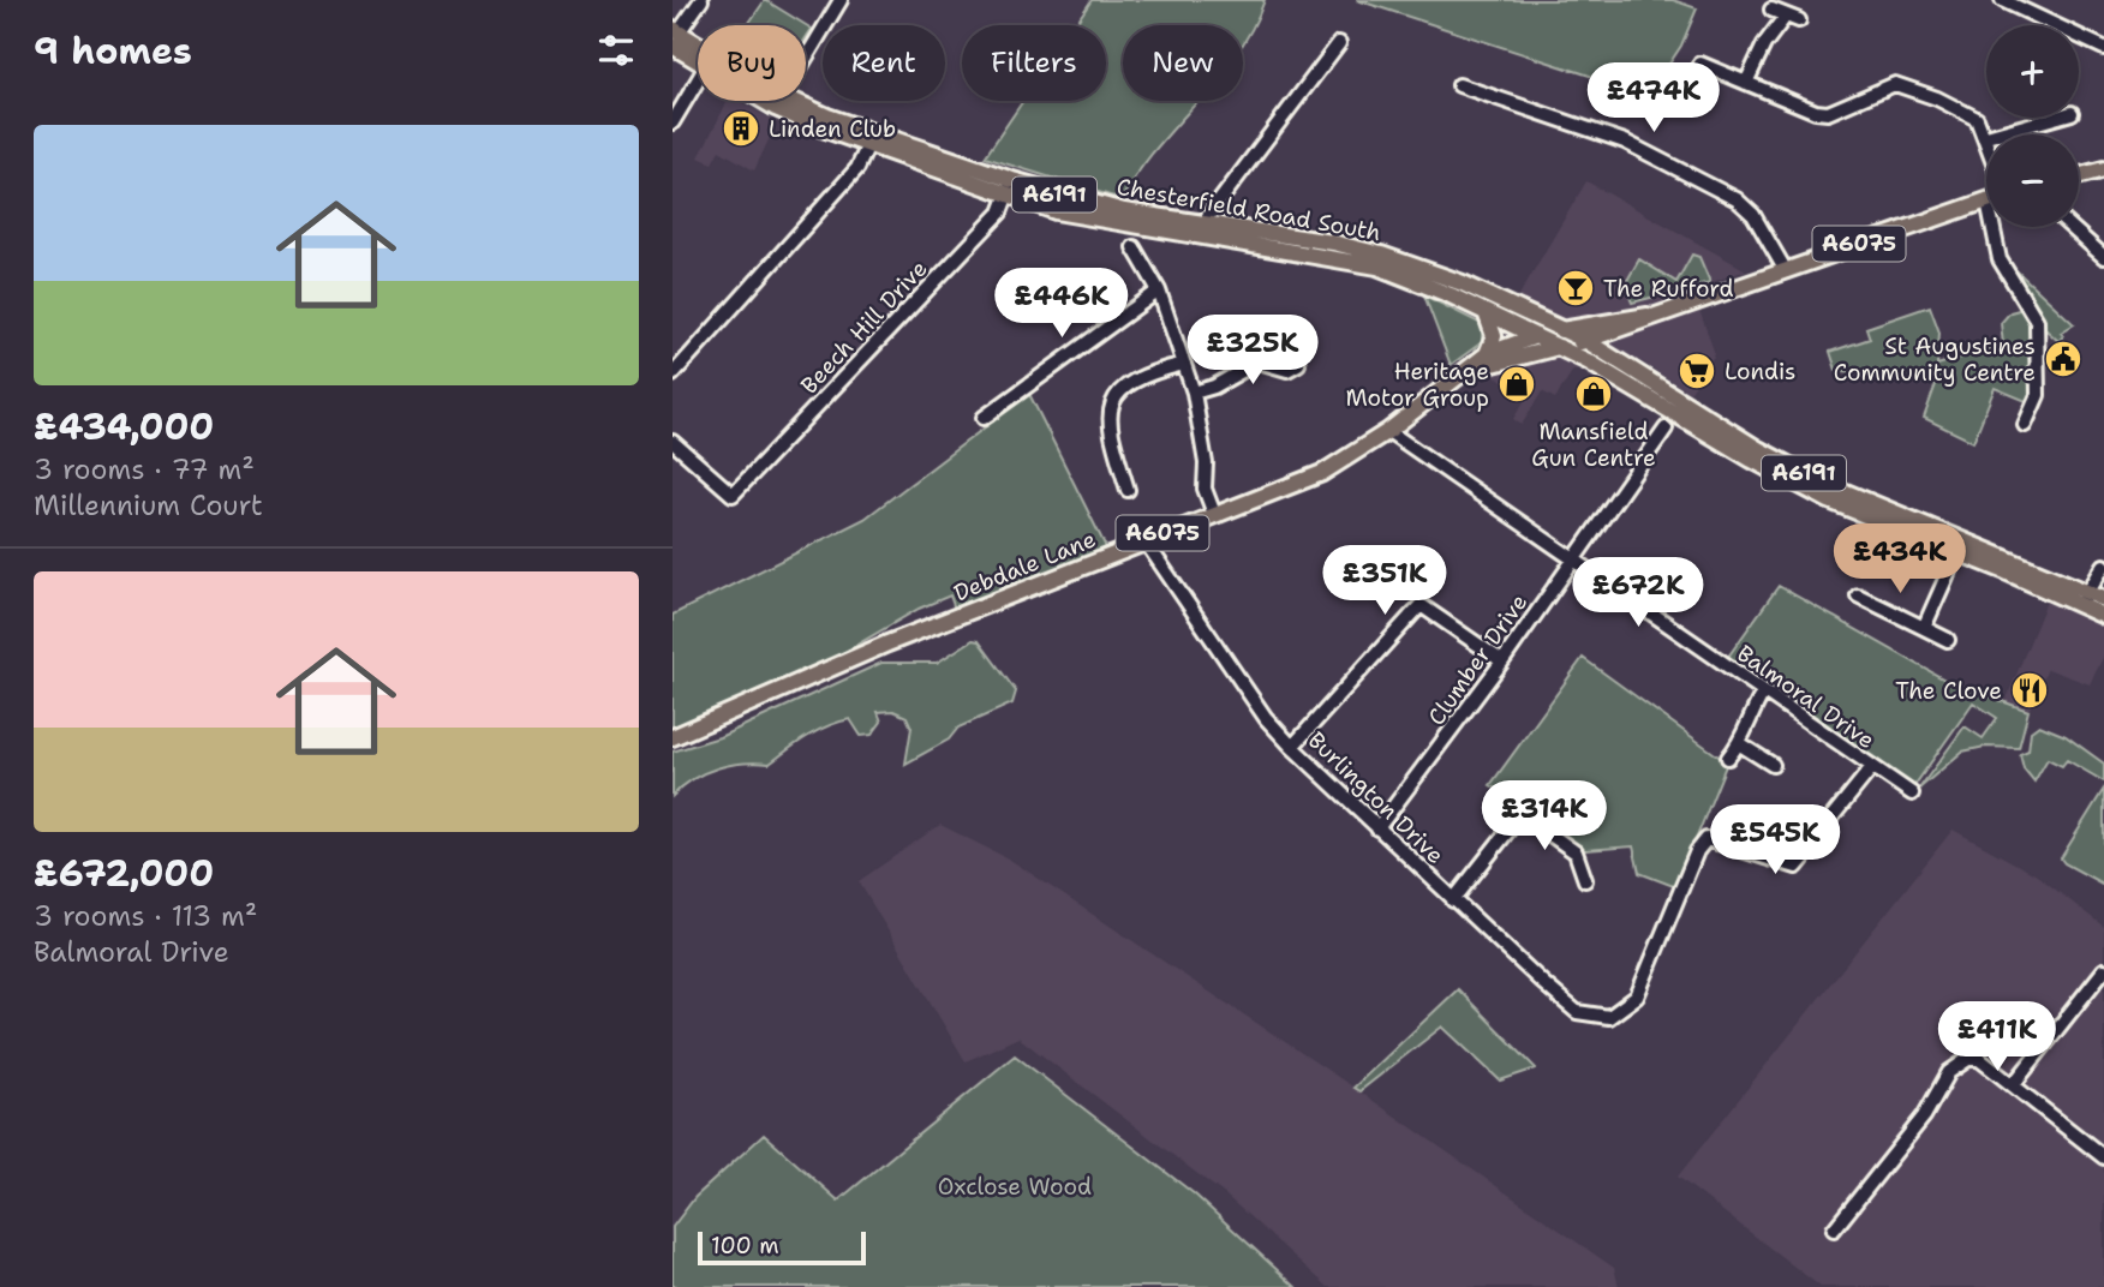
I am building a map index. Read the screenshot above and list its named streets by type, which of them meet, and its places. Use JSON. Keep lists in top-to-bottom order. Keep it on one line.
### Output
{"streets":{"main road":["A6191","Chesterfield Road South","A6075","Debdale Lane"],"street":["Beech Hill Drive","Clumber Drive","Balmoral Drive","Burlington Drive"]},"crossings":[["A6191","Chesterfield Road South"],["A6191","A6075"],["A6191","Debdale Lane"],["Chesterfield Road South","A6075"],["Chesterfield Road South","Beech Hill Drive"],["Chesterfield Road South","Debdale Lane"],["A6075","Debdale Lane"],["Debdale Lane","Balmoral Drive"],["Debdale Lane","Burlington Drive"],["Clumber Drive","Balmoral Drive"],["Clumber Drive","Burlington Drive"]],"parks":["Oxclose Wood"],"places":{"building":["Linden Club"],"bar":["The Rufford"],"public building":["St Augustines Community Centre"],"supermarket":["Londis"],"shop":["Heritage Motor Group","Mansfield Gun Centre"],"restaurant":["The Clove"]},"scale_bar":"100 m","page":{"heading":"9 homes","map_buttons":["+","−"],"chip":["Buy","Rent","Filters","New"],"price":["£474K","£446K","£325K","£434K","£351K","£672K","£314K","£545K","£411K"],"list":[{"name":"£434,000","note":"3 rooms · 77 m² · Millennium Court"},{"name":"£672,000","note":"3 rooms · 113 m² · Balmoral Drive"}],"scale":"100 m"}}
